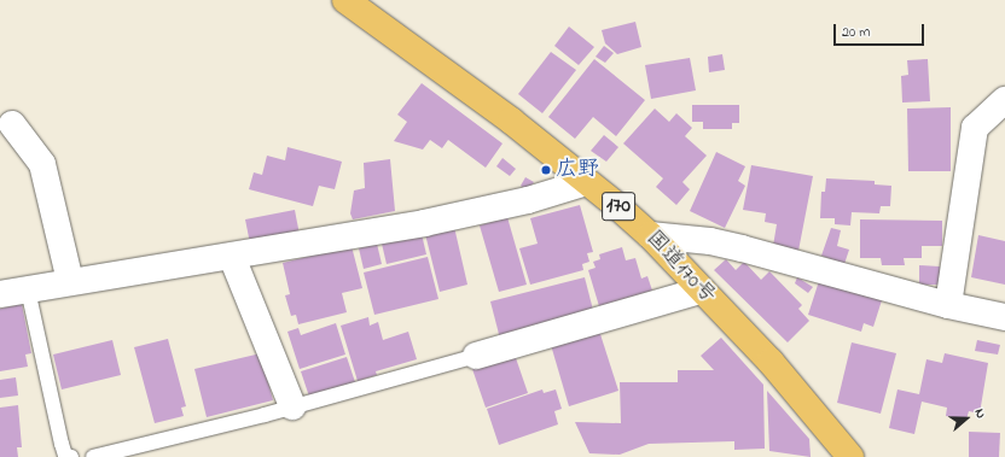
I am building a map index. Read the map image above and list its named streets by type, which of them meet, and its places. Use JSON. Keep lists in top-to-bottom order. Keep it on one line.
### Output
{"streets":{"highway":["170","国道170号"]},"places":["広野"],"scale_bar":"20 m","north":"right"}
